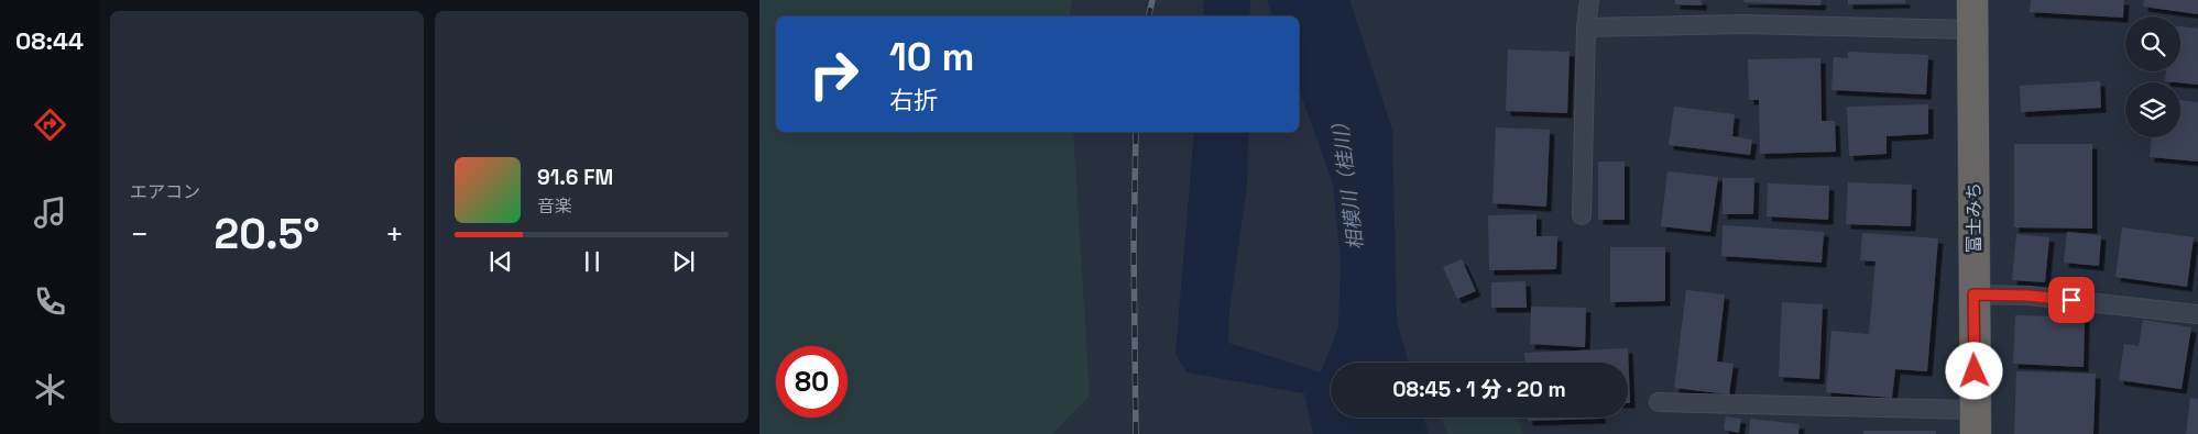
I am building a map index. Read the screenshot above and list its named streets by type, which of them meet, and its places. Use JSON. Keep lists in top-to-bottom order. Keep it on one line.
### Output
{"streets":{"highway":["富士みち"]},"water":["相模川（桂川）"],"page":{"tabs":"08:44","tile":"エアコン","turn":["10 m","右折"],"song":["91.6 FM","音楽"],"heat":["−","20.5°","+"],"limit":"80","trip":"08:45 · 1 分 · 20 m"}}
